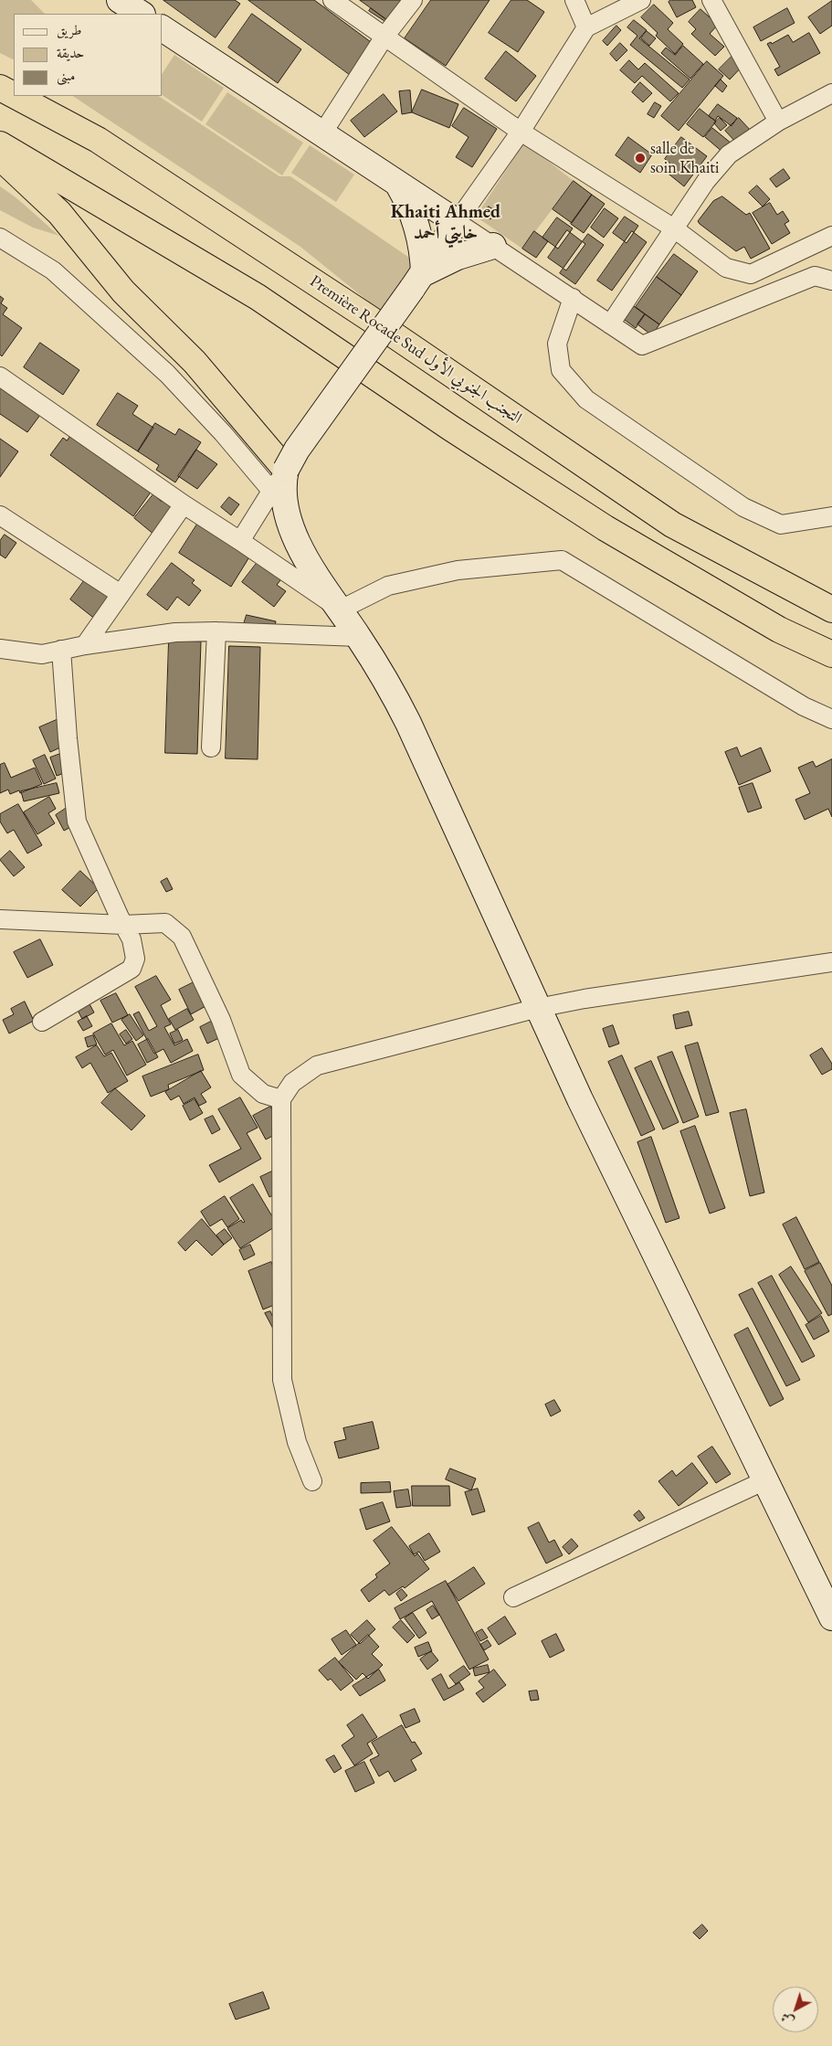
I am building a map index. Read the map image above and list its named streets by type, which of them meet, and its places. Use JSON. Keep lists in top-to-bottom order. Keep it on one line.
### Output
{"streets":{"highway":["Première Rocade Sud التجنب الجنوبي الأول"]},"districts":["Khaiti Ahmed خايتي أحمد"],"places":["salle de soin Khaiti"],"legend":["طريق","حديقة","مبنى"],"north":"bottom left"}
